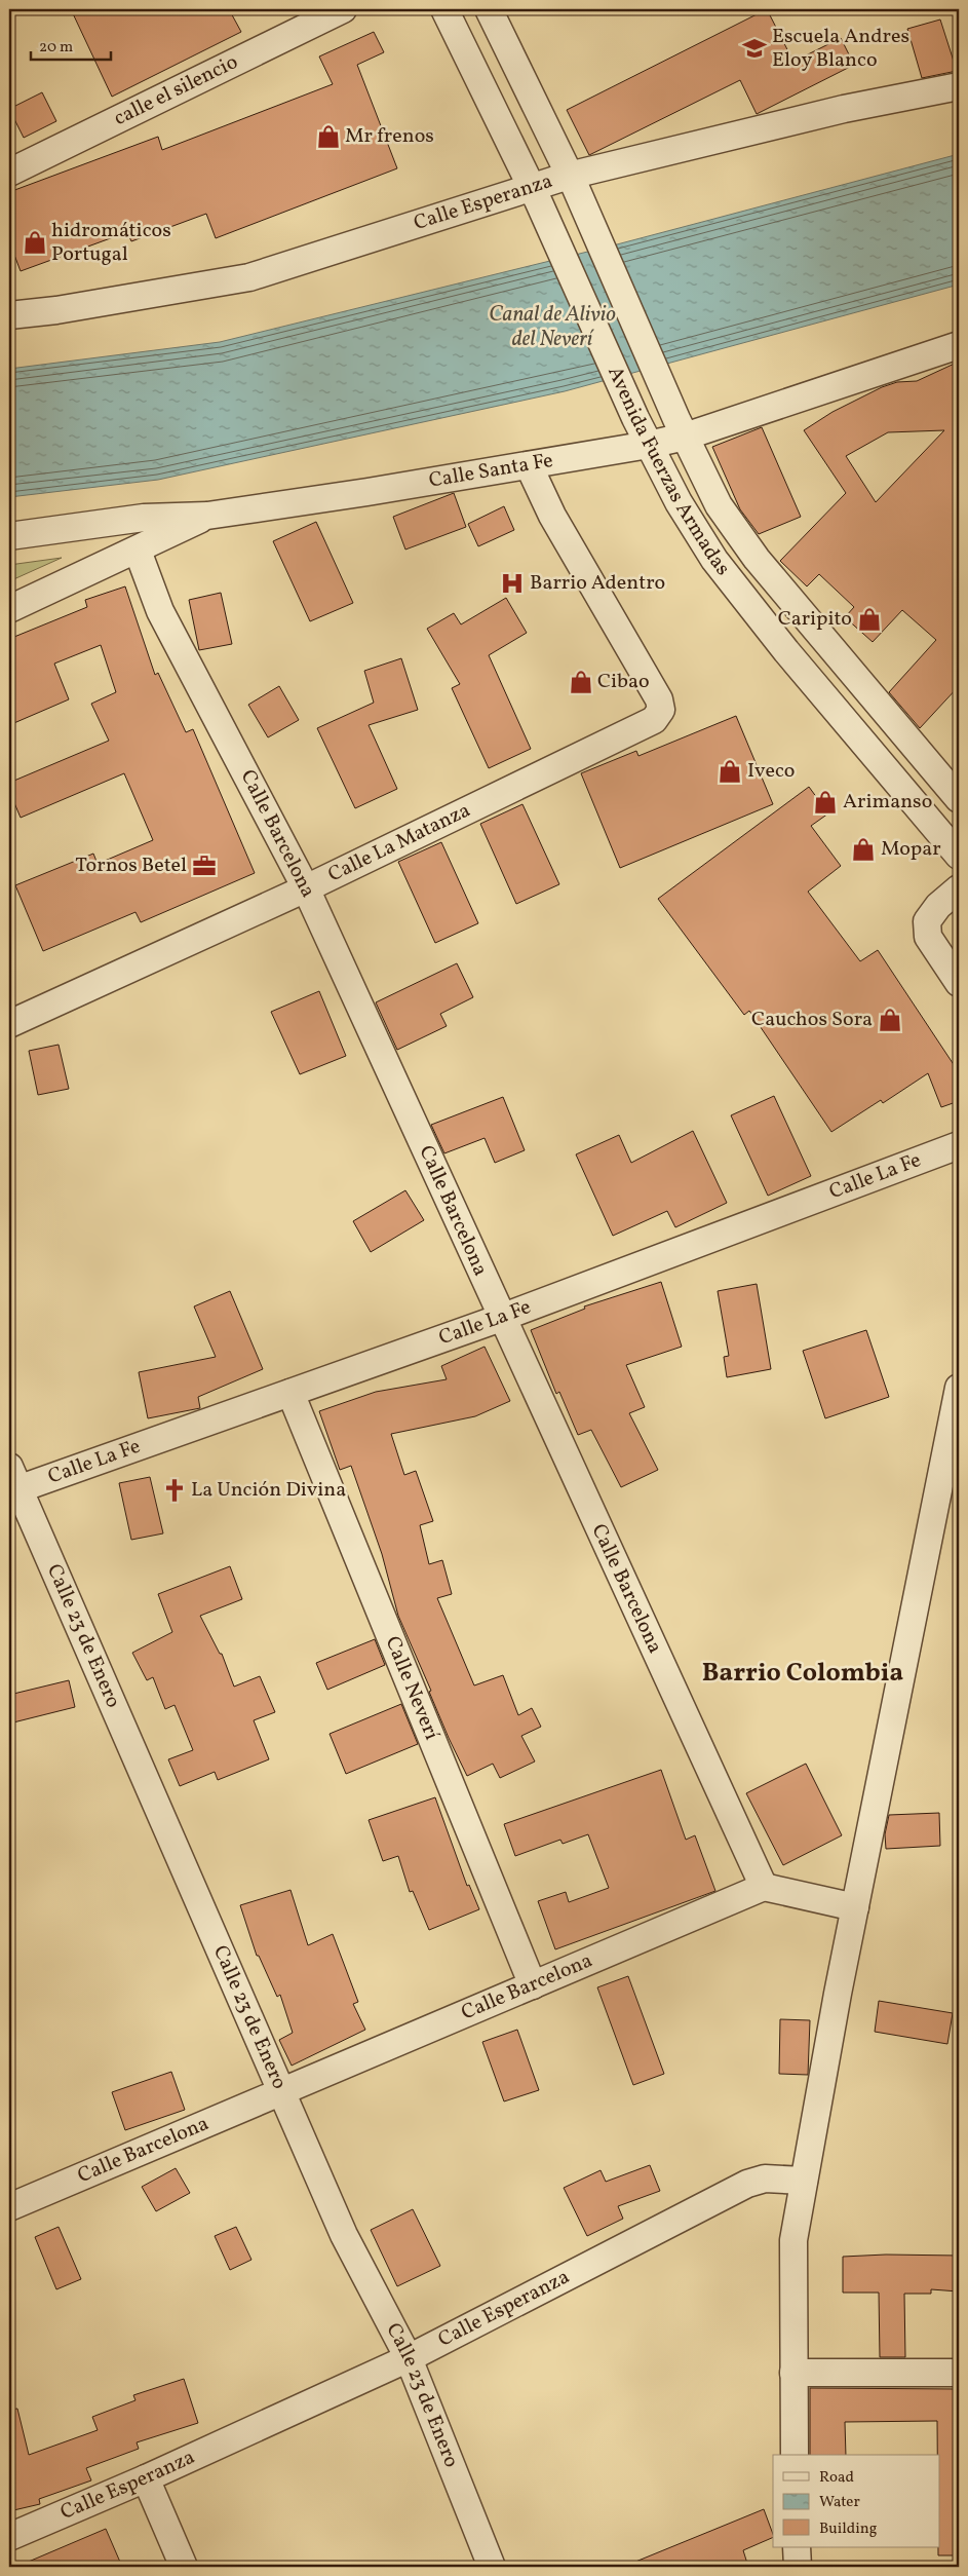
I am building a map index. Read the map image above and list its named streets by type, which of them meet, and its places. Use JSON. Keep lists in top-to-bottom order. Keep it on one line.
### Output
{"streets":{"street":["calle el silencio","Calle Esperanza","Avenida Fuerzas Armadas","Calle Santa Fe","Calle Barcelona","Calle La Matanza","Calle La Fe","Calle 23 de Enero","Calle Neverí"]},"crossings":[["Calle Esperanza","Avenida Fuerzas Armadas"],["Calle Esperanza","Calle 23 de Enero"],["Avenida Fuerzas Armadas","Calle Santa Fe"],["Calle Santa Fe","Calle La Matanza"],["Calle Barcelona","Calle La Matanza"],["Calle Barcelona","Calle La Fe"],["Calle Barcelona","Calle 23 de Enero"],["Calle Barcelona","Calle Neverí"],["Calle La Fe","Calle 23 de Enero"],["Calle La Fe","Calle Neverí"]],"districts":["Barrio Colombia"],"water":["Canal de Alivio del Neverí"],"places":{"school or university":["Escuela Andres Eloy Blanco"],"shop":["Mr frenos","hidromáticos Portugal","Caripito","Cibao","Iveco","Arimanso","Mopar","Cauchos Sora"],"hospital":["Barrio Adentro"],"office":["Tornos Betel"],"church":["La Unción Divina"]},"legend":["Road","Water","Building"],"scale_bar":"20 m"}
